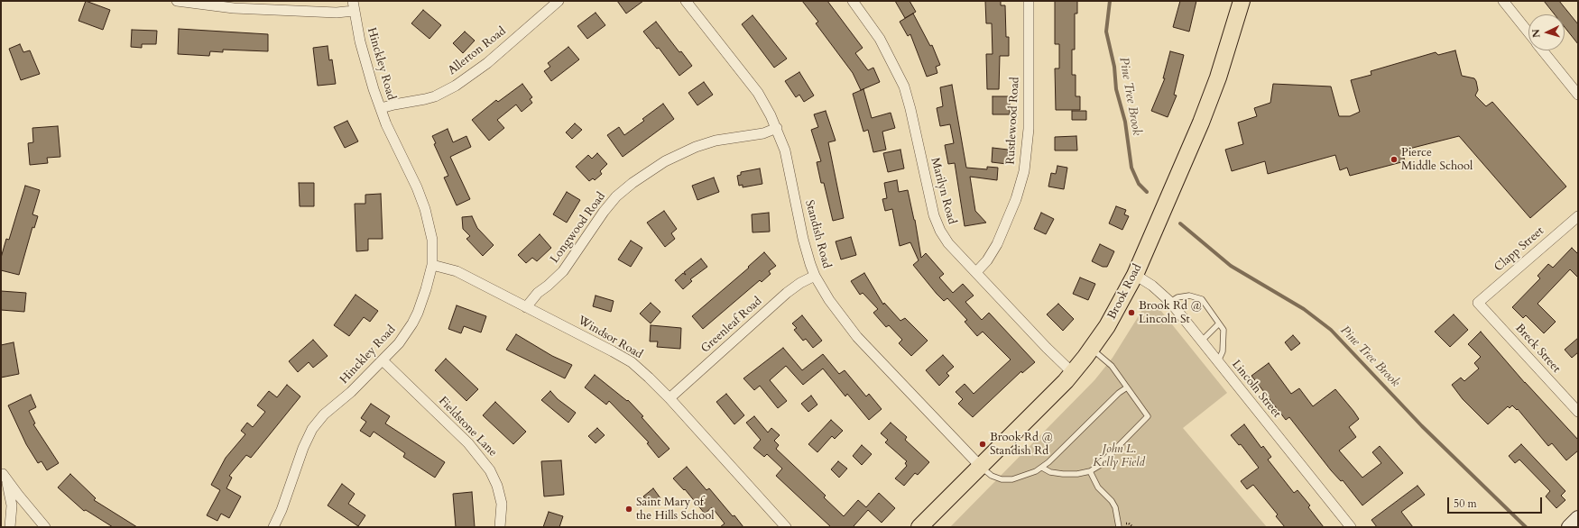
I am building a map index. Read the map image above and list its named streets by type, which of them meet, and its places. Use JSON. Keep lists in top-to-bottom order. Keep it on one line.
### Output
{"streets":{"main road":["Brook Road"],"street":["Allerton Road","Hinckley Road","Rustlewood Road","Marilyn Road","Longwood Road","Standish Road","Clapp Street","Greenleaf Road","Windsor Road","Breck Street","Lincoln Street","Fieldstone Lane"]},"crossings":[["Allerton Road","Hinckley Road"],["Hinckley Road","Windsor Road"],["Hinckley Road","Fieldstone Lane"],["Rustlewood Road","Marilyn Road"],["Marilyn Road","Brook Road"],["Longwood Road","Standish Road"],["Longwood Road","Windsor Road"],["Standish Road","Brook Road"],["Standish Road","Greenleaf Road"],["Clapp Street","Breck Street"],["Brook Road","Lincoln Street"],["Greenleaf Road","Windsor Road"]],"water":["Pine Tree Brook"],"parks":["John L. Kelly Field"],"places":["Pierce Middle School","Brook Rd @ Lincoln St","Brook Rd @ Standish Rd","Saint Mary of the Hills School"],"scale_bar":"50 m","north":"left"}
